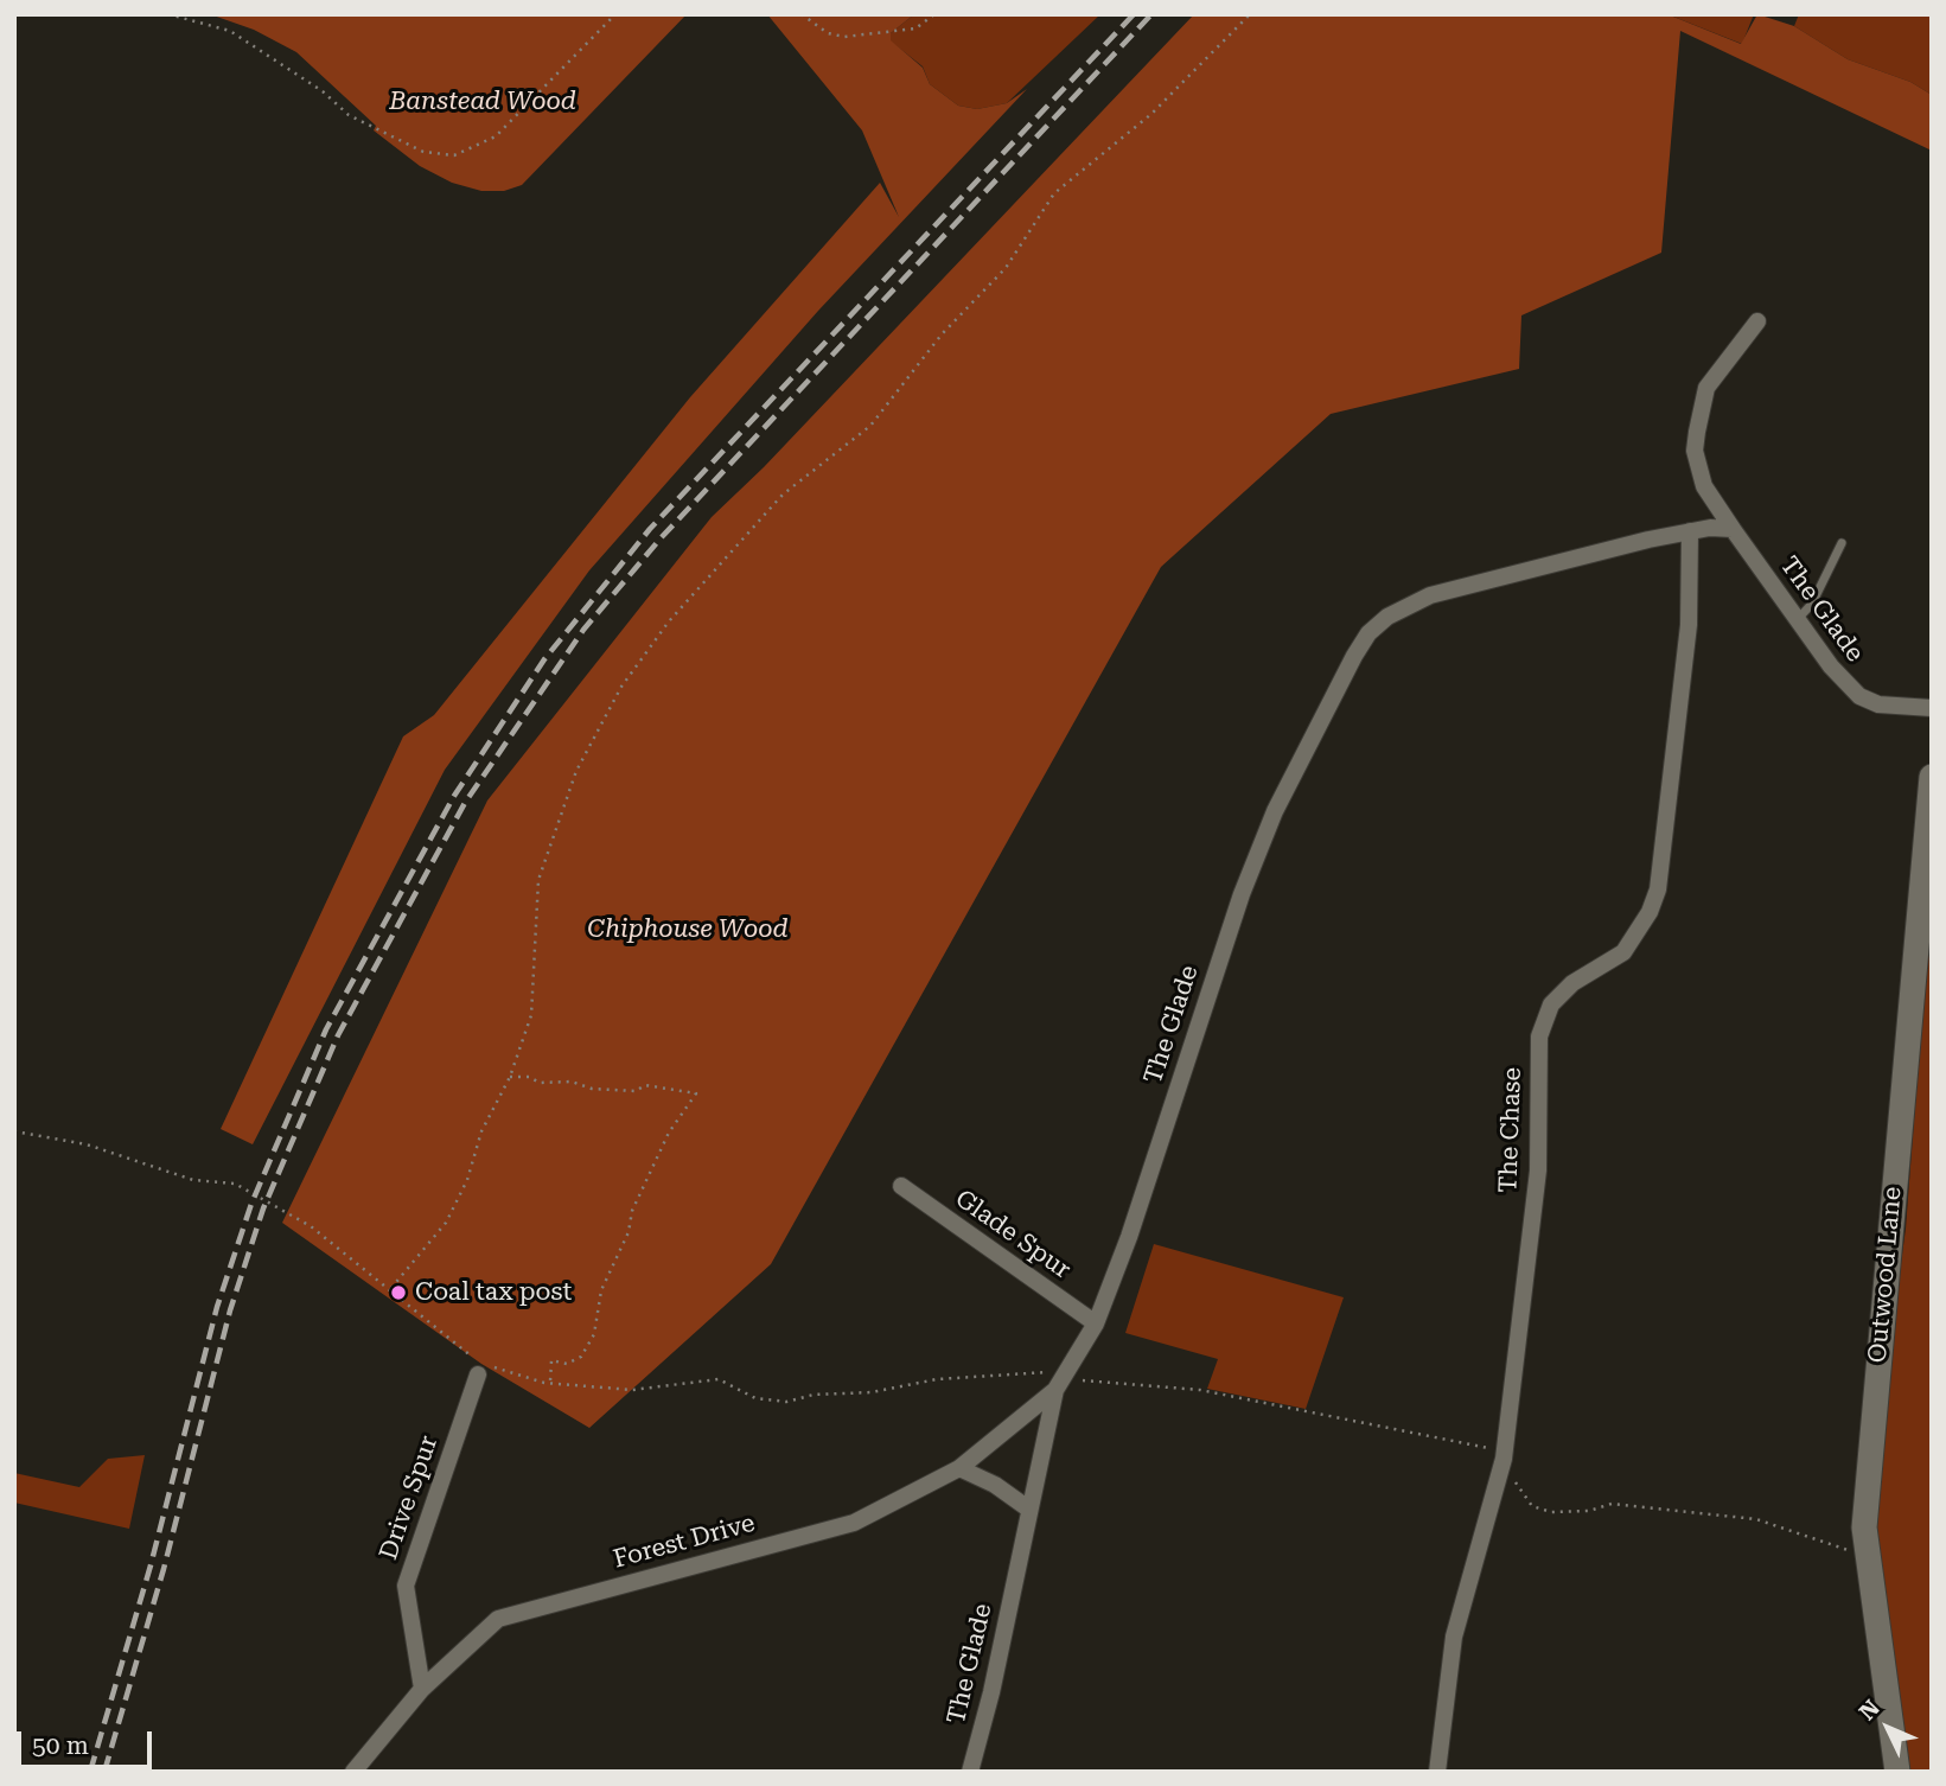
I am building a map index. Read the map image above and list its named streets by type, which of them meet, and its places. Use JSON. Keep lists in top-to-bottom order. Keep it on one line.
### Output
{"streets":{"main road":["Outwood Lane"],"street":["The Glade","The Chase","Glade Spur","Drive Spur","Forest Drive"]},"crossings":[["The Glade","The Chase"],["The Glade","Glade Spur"],["The Glade","Forest Drive"],["Drive Spur","Forest Drive"]],"parks":["Banstead Wood","Chiphouse Wood"],"places":["Coal tax post"],"scale_bar":"50 m","north":"top left"}
